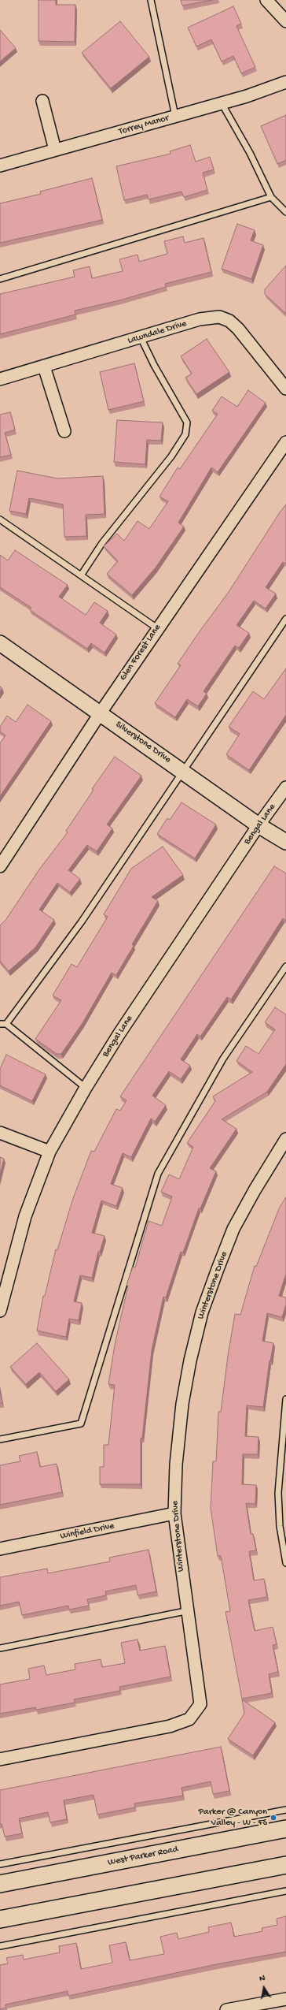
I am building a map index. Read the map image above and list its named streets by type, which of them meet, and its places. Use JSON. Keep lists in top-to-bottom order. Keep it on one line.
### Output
{"streets":{"main road":["West Parker Road"],"street":["Torrey Manor","Lawndale Drive","Glen Forest Lane","Silverstone Drive","Bengal Lane","Winterstone Drive","Winfield Drive"]},"crossings":[["Glen Forest Lane","Silverstone Drive"],["Silverstone Drive","Bengal Lane"],["Winterstone Drive","Winfield Drive"]],"places":["Parker @ Canyon Valley - W - FS"],"north":"top"}
